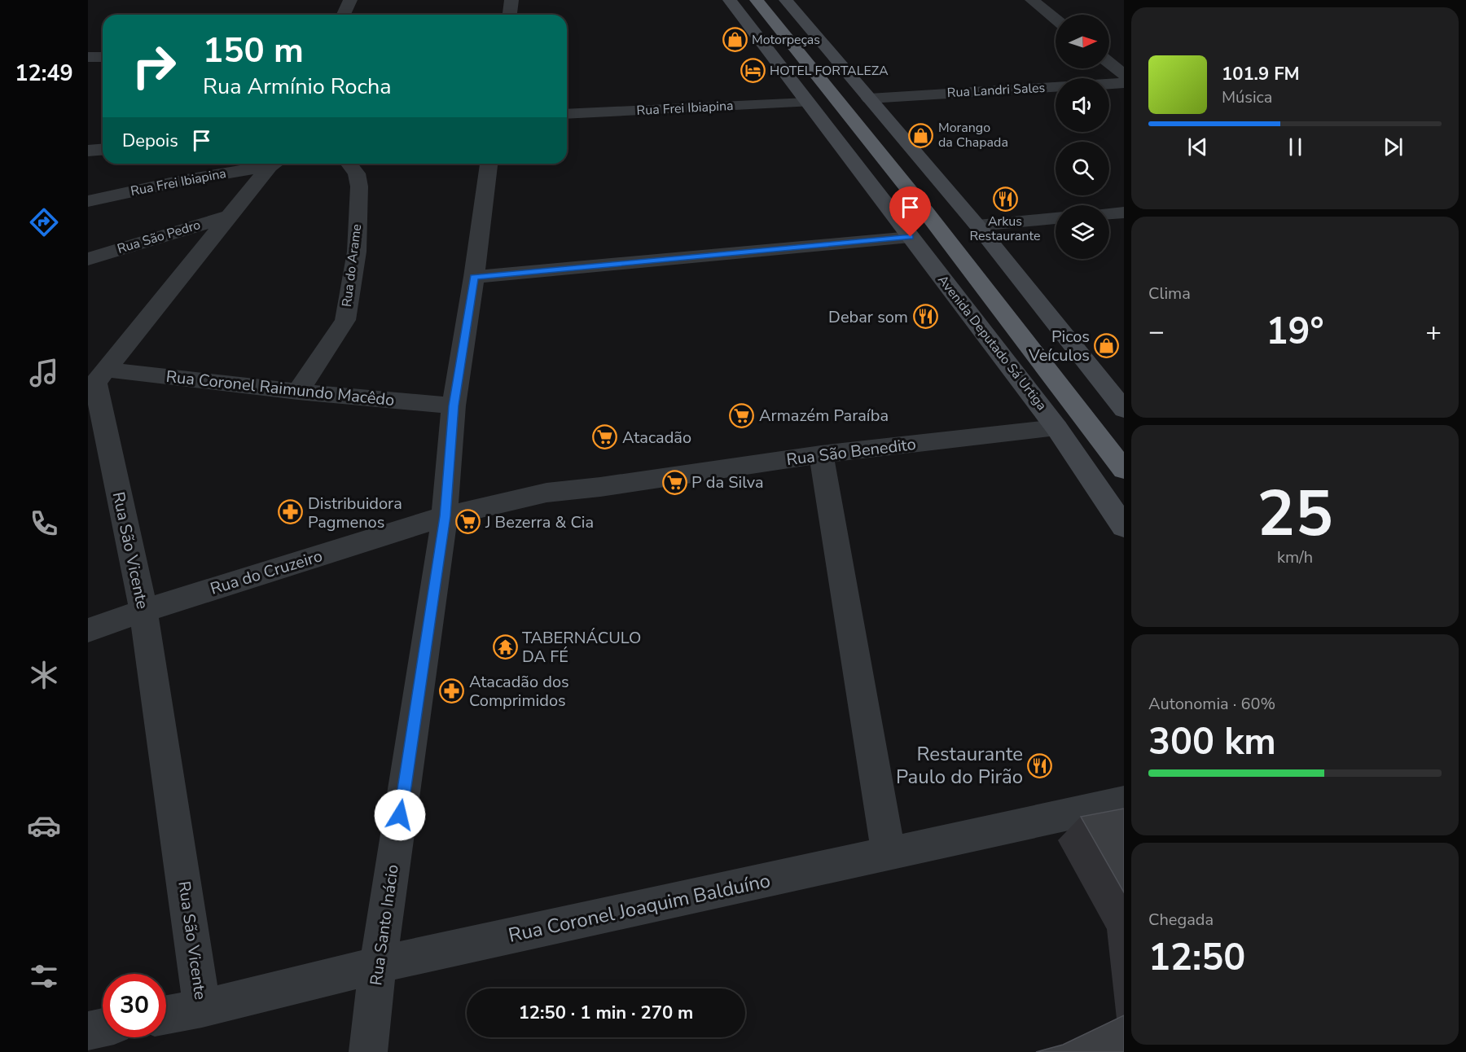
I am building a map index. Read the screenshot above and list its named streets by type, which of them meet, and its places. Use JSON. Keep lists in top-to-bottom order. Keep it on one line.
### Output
{"streets":{"main road":["Avenida Deputado Sá Urtiga"],"street":["Rua Landri Sales","Rua Frei Ibiapina","Rua São Pedro","Rua do Arame","Rua Coronel Raimundo Macêdo","Rua São Benedito","Rua São Vicente","Rua do Cruzeiro","Rua Coronel Joaquim Balduíno","Rua Santo Inácio"]},"crossings":[["Rua Frei Ibiapina","Avenida Deputado Sá Urtiga"],["Rua do Arame","Rua Coronel Raimundo Macêdo"],["Avenida Deputado Sá Urtiga","Rua São Benedito"],["Rua Coronel Raimundo Macêdo","Rua São Vicente"],["Rua Coronel Raimundo Macêdo","Rua Santo Inácio"],["Rua São Benedito","Rua do Cruzeiro"],["Rua São Benedito","Rua Santo Inácio"],["Rua São Vicente","Rua do Cruzeiro"],["Rua São Vicente","Rua Coronel Joaquim Balduíno"],["Rua do Cruzeiro","Rua Santo Inácio"],["Rua Coronel Joaquim Balduíno","Rua Santo Inácio"]],"places":{"shop":["Motorpeças","Morango da Chapada","Picos Veículos"],"hotel":["HOTEL FORTALEZA"],"restaurant":["Arkus Restaurante","Debar som","Restaurante Paulo do Pirão"],"supermarket":["Armazém Paraíba","Atacadão","P da Silva","J Bezerra & Cia"],"pharmacy":["Distribuidora Pagmenos","Atacadão dos Comprimidos"],"temple":["TABERNÁCULO DA FÉ"]},"north":"right","page":{"tabs":"12:49","turn":["150 m","Rua Armínio Rocha"],"song":["101.9 FM","Música"],"then":"Depois","tile":["Clima",["25","km/h"],["Autonomia · 60%","300 km"],["Chegada","12:50"]],"heat":["−","19°","+"],"limit":"30","trip":"12:50 · 1 min · 270 m"}}
